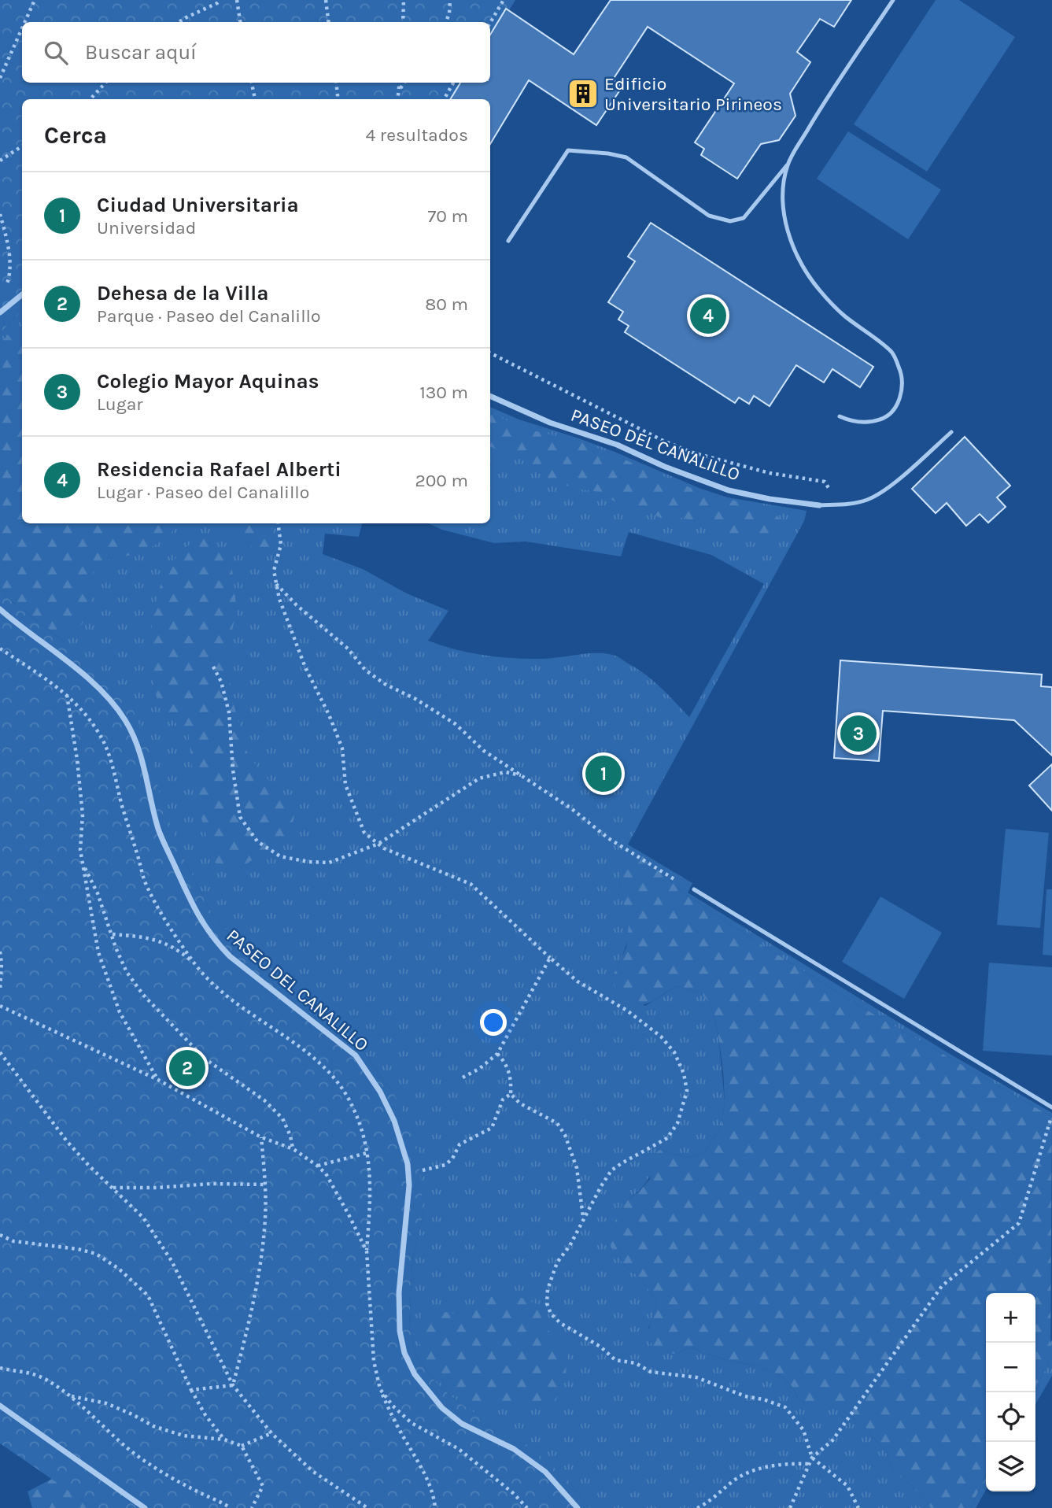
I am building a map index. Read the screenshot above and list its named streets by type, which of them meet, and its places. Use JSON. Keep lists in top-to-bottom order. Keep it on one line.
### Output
{"streets":{"street":["PASEO DEL CANALILLO"]},"places":{"building":["Edificio Universitario Pirineos"]},"page":{"search":"Buscar aquí","heading":["Cerca","4 resultados"],"list":[{"mark":"1","name":"Ciudad Universitaria","note":"Universidad","value":"70 m"},{"mark":"2","name":"Dehesa de la Villa","note":"Parque · Paseo del Canalillo","value":"80 m"},{"mark":"3","name":"Colegio Mayor Aquinas","note":"Lugar","value":"130 m"},{"mark":"4","name":"Residencia Rafael Alberti","note":"Lugar · Paseo del Canalillo","value":"200 m"}],"pins":["4","3","1","2"],"map_buttons":["+","−"]}}
